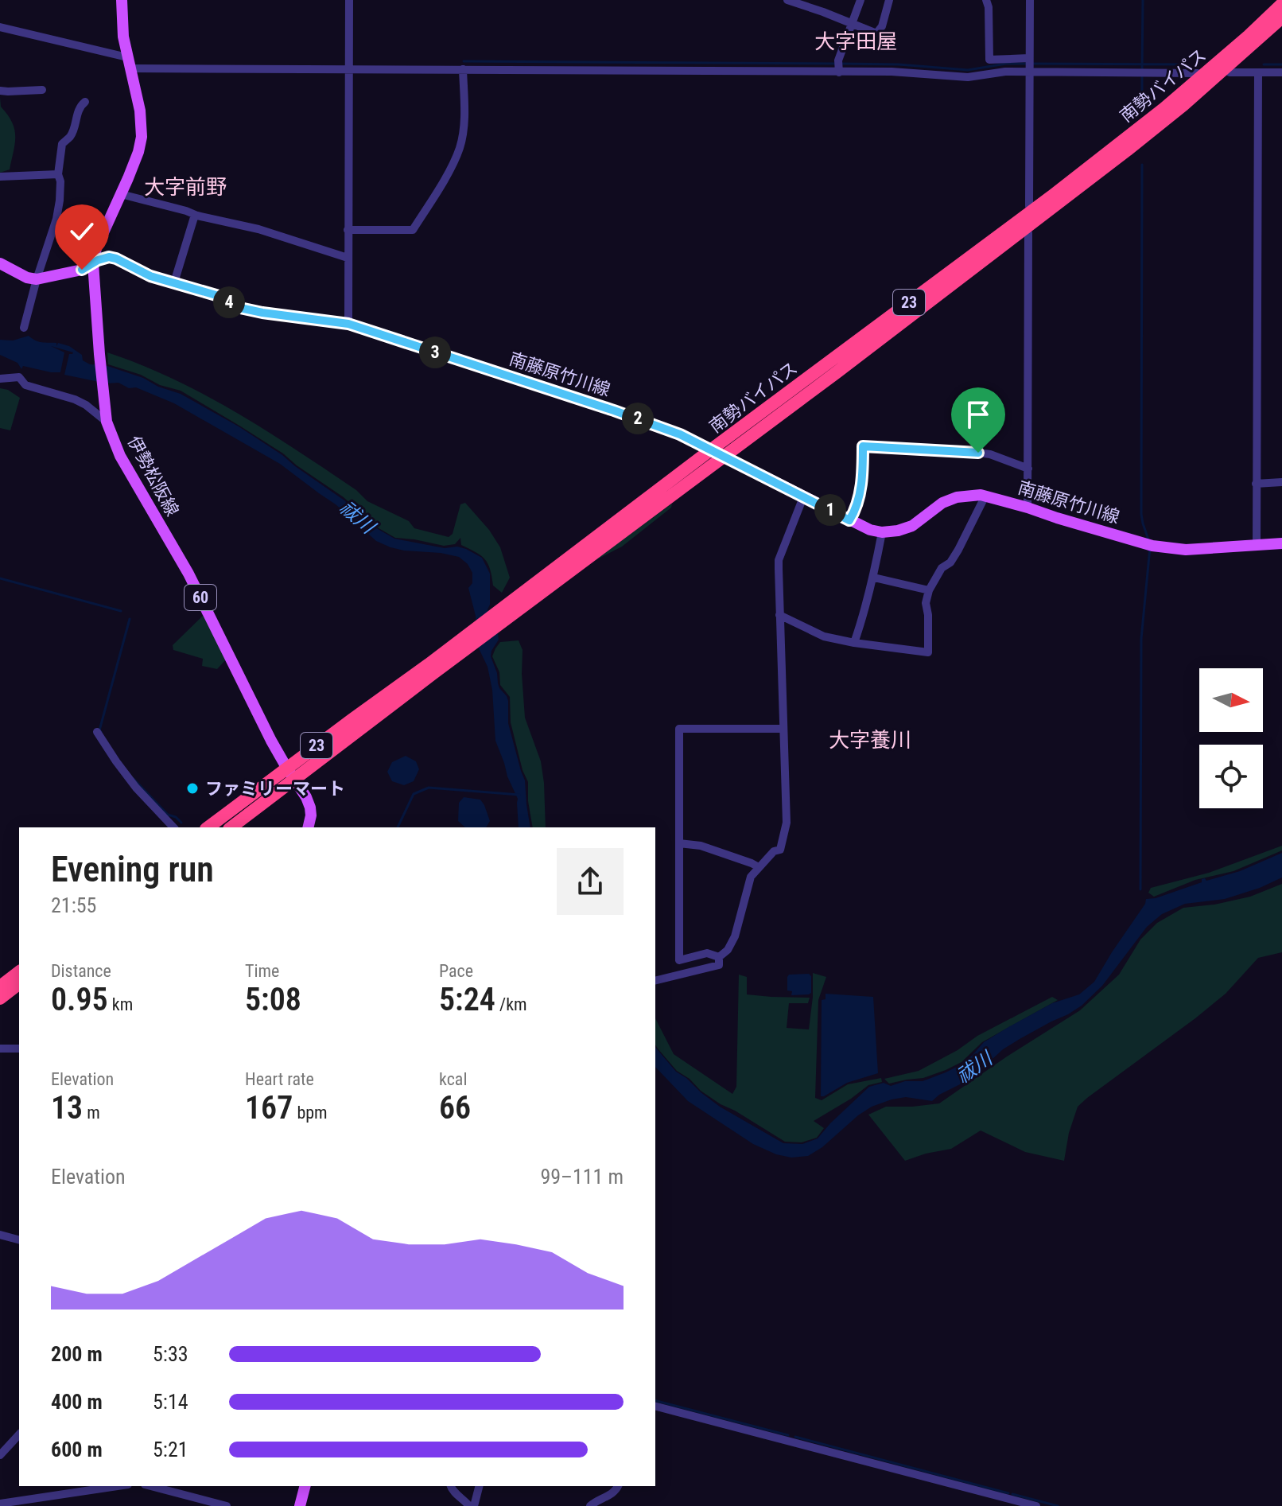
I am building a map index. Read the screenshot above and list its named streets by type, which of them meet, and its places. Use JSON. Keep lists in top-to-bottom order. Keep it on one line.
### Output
{"streets":{"highway":["南勢バイパス","23"],"main road":["南藤原竹川線","伊勢松阪線","60"]},"crossings":[["南勢バイパス","南藤原竹川線"],["南勢バイパス","伊勢松阪線"],["南藤原竹川線","伊勢松阪線"]],"districts":["大字田屋","大字前野","大字養川"],"water":["祓川"],"places":["ファミリーマート"],"north":"right","page":{"pins":["4","3","2","1"],"heading":["Evening run","21:55"],"stats":[["Distance","0.95 km"],["Time","5:08"],["Pace","5:24 /km"],["Elevation","13 m"],["Heart rate","167 bpm"],["kcal","66"]],"chart":["Elevation","99–111 m"],"list":[{"name":"200 m","note":"5:33"},{"name":"400 m","note":"5:14"},{"name":"600 m","note":"5:21"}]}}
